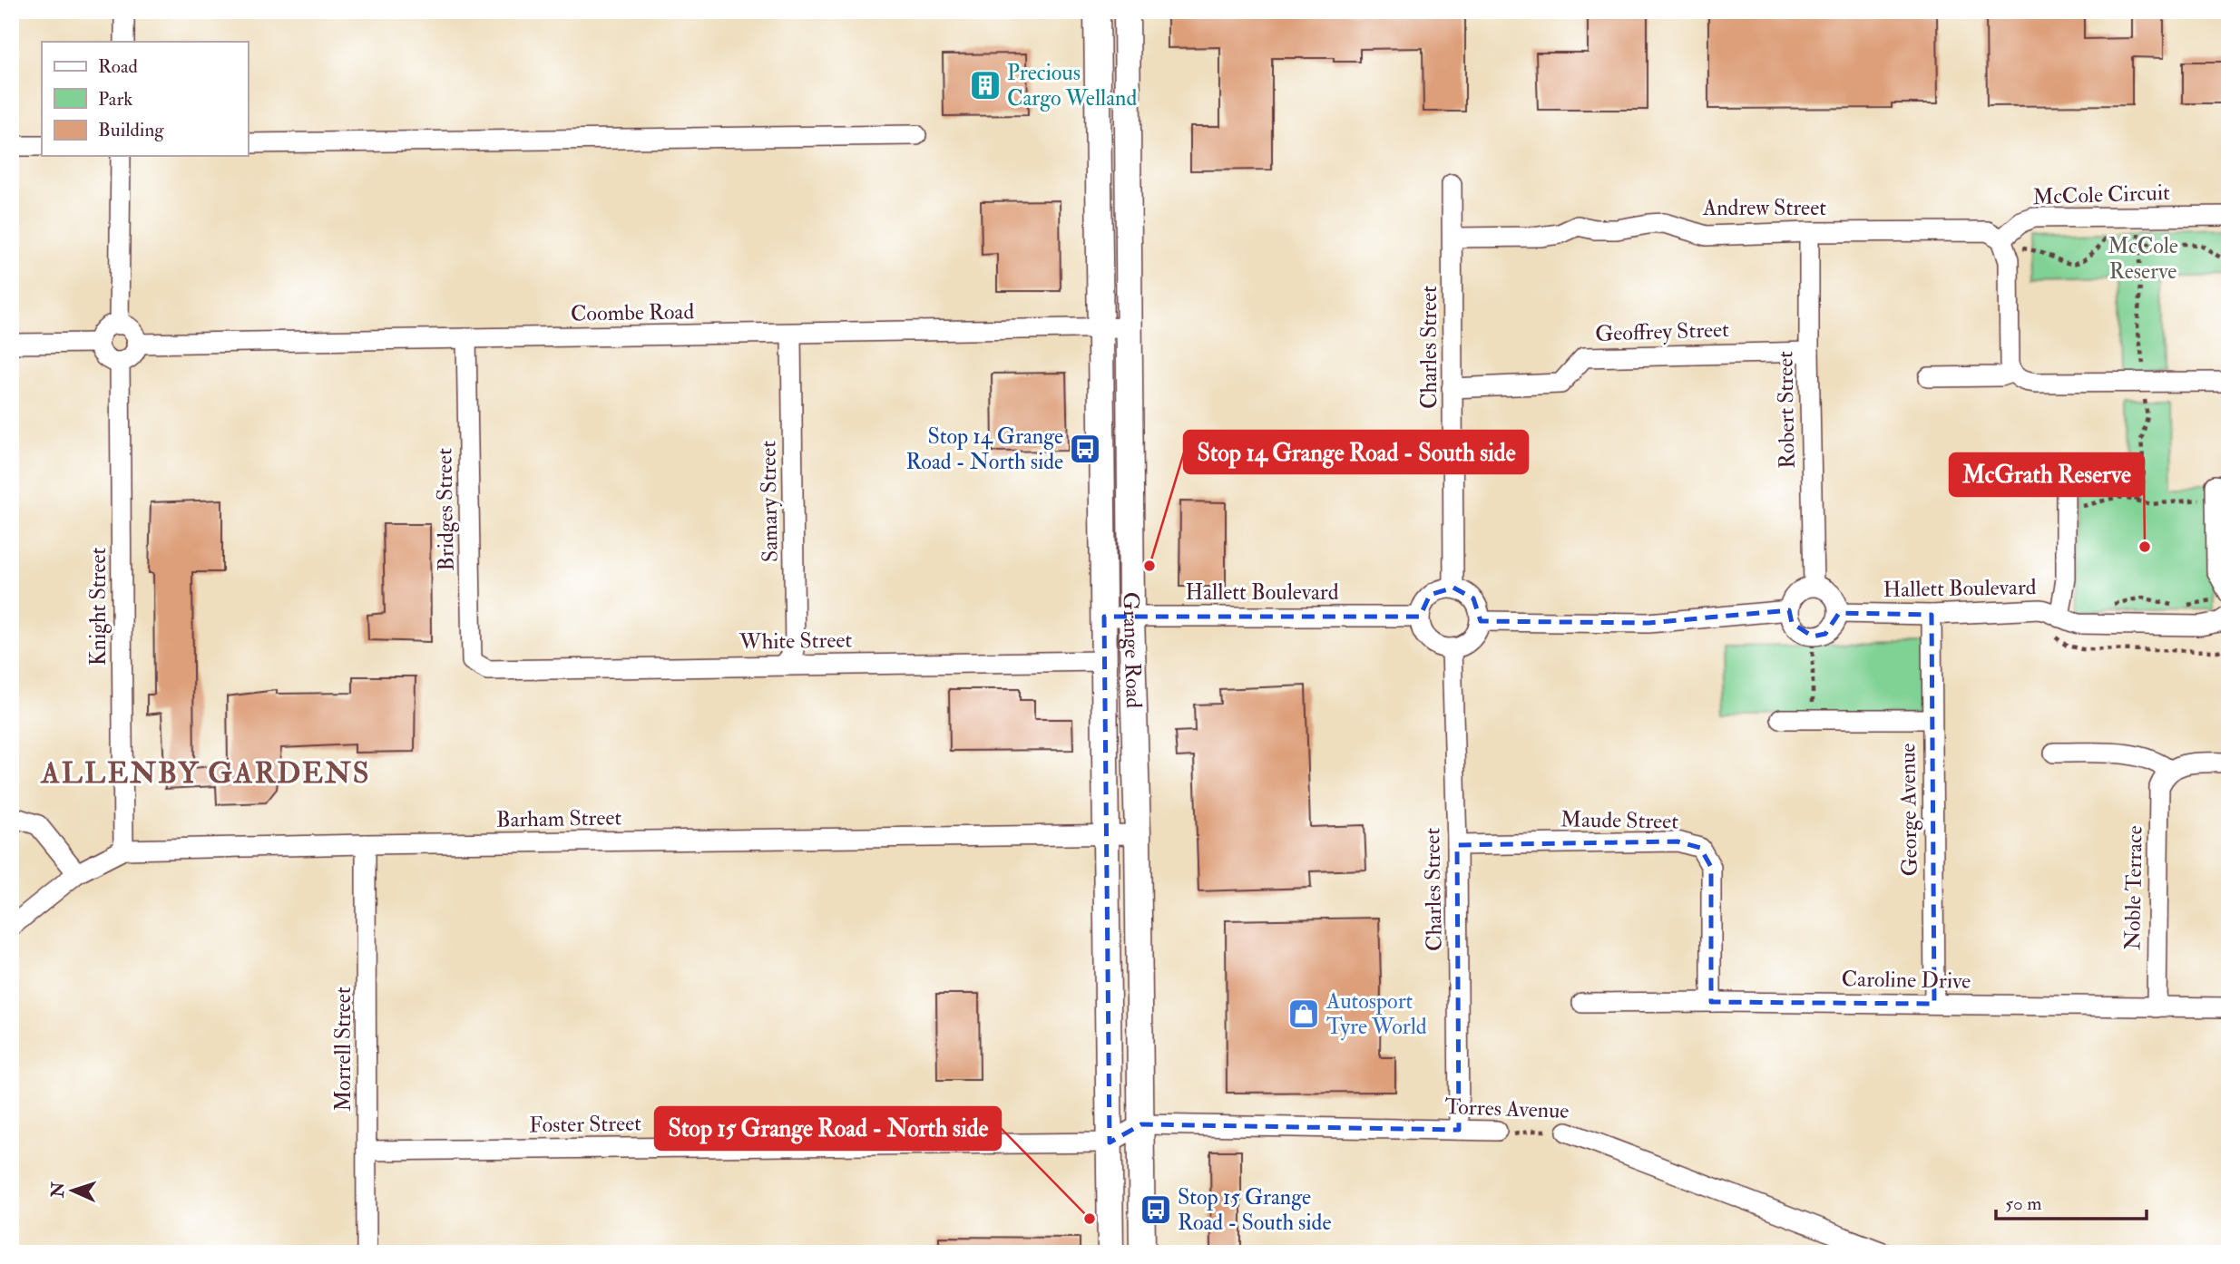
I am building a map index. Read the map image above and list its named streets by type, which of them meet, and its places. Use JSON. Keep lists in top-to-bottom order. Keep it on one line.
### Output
{"streets":{"main road":["Grange Road"],"street":["McCole Circuit","Andrew Street","Coombe Road","Geoffrey Street","Charles Street","Robert Street","Samary Street","Bridges Street","Hallett Boulevard","Knight Street","White Street","George Avenue","Barham Street","Maude Street","Noble Terrace","Caroline Drive","Morrell Street","Torres Avenue","Foster Street"]},"crossings":[["McCole Circuit","Andrew Street"],["Andrew Street","Charles Street"],["Andrew Street","Robert Street"],["Coombe Road","Samary Street"],["Coombe Road","Bridges Street"],["Coombe Road","Knight Street"],["Coombe Road","Grange Road"],["Geoffrey Street","Charles Street"],["Geoffrey Street","Robert Street"],["Charles Street","Hallett Boulevard"],["Charles Street","Maude Street"],["Charles Street","Torres Avenue"],["Robert Street","Hallett Boulevard"],["Samary Street","White Street"],["Bridges Street","White Street"],["Hallett Boulevard","Grange Road"],["Hallett Boulevard","George Avenue"],["Knight Street","Barham Street"],["White Street","Grange Road"],["Grange Road","Barham Street"],["Grange Road","Torres Avenue"],["Grange Road","Foster Street"],["George Avenue","Caroline Drive"],["Barham Street","Morrell Street"],["Maude Street","Caroline Drive"],["Noble Terrace","Caroline Drive"],["Morrell Street","Foster Street"]],"districts":["ALLENBY GARDENS"],"parks":["McCole Reserve"],"places":{"building":["Precious Cargo Welland"],"bus stop":["Stop 14 Grange Road - North side","Stop 15 Grange Road - South side"],"other":["McGrath Reserve","Stop 14 Grange Road - South side","Stop 15 Grange Road - North side"],"shop":["Autosport Tyre World"]},"legend":["Road","Park","Building"],"scale_bar":"50 m","north":"left"}
